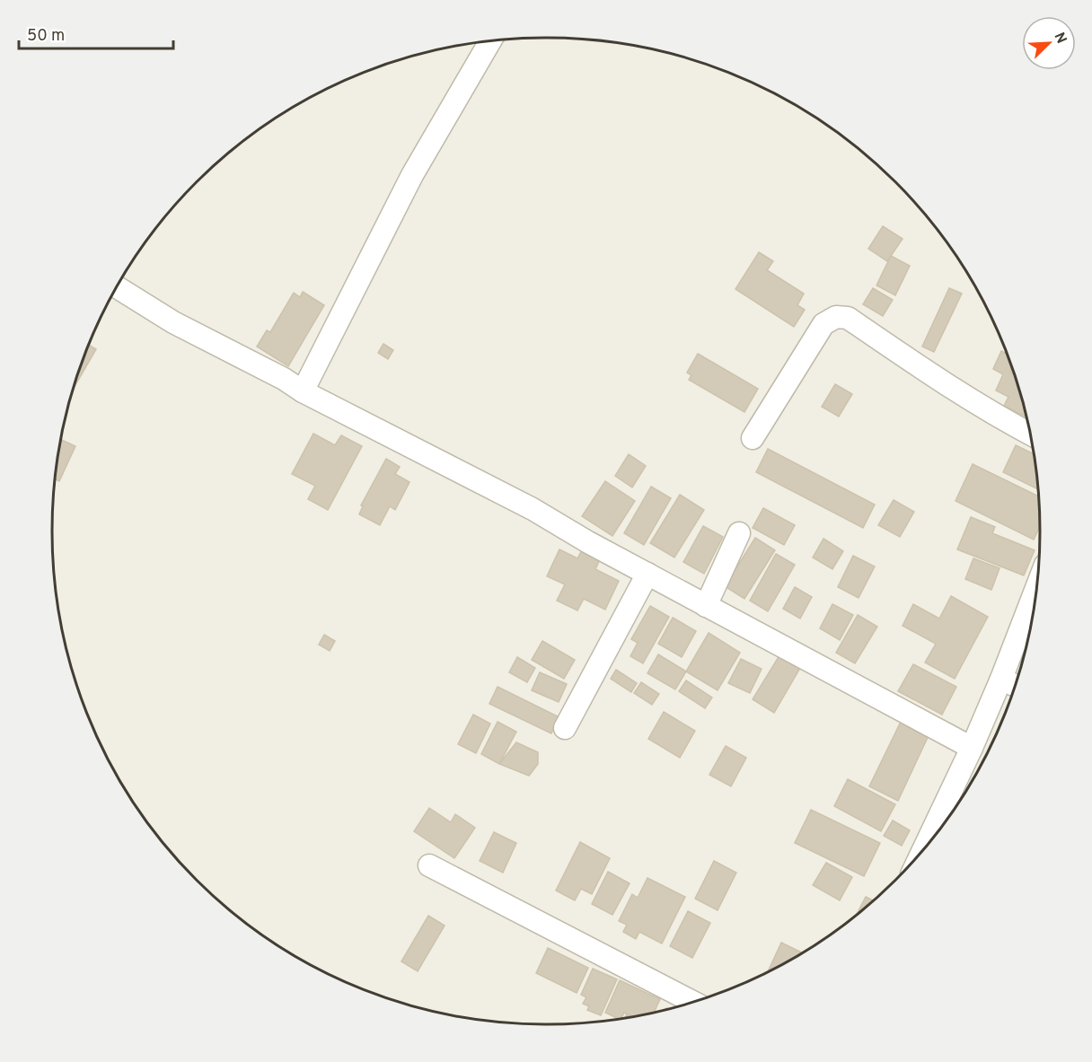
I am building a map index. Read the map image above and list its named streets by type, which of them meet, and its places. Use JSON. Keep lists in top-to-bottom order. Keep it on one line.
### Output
{"scale_bar":"50 m","north":"top right"}
